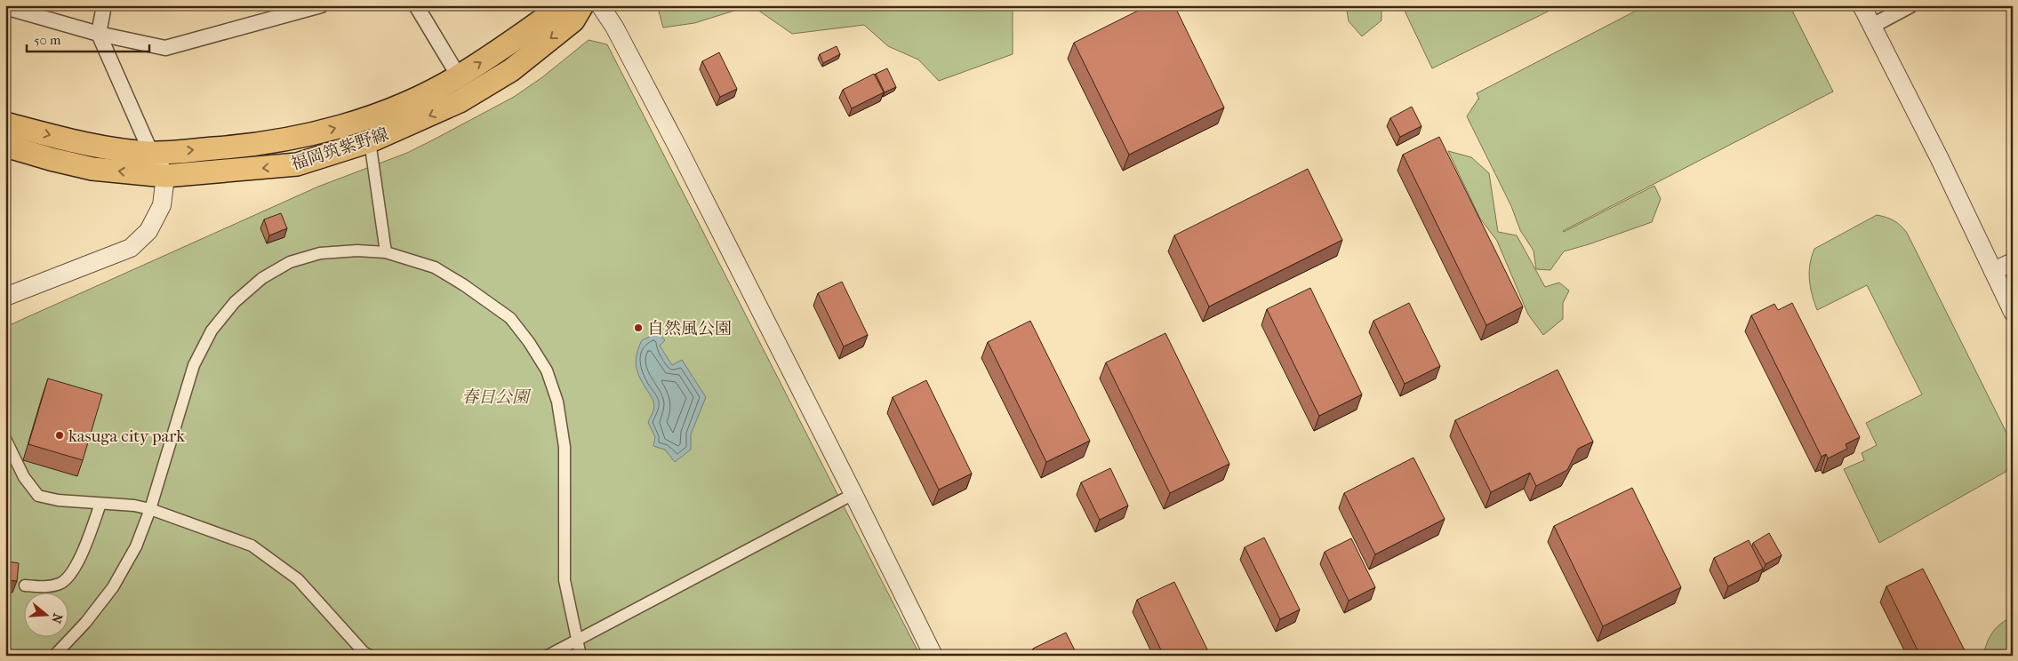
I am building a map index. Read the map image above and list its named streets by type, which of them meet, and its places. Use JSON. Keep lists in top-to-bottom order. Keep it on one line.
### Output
{"streets":{"main road":["福岡筑紫野線"]},"parks":["春日公園"],"places":["自然風公園","kasuga city park"],"scale_bar":"50 m","north":"right"}
